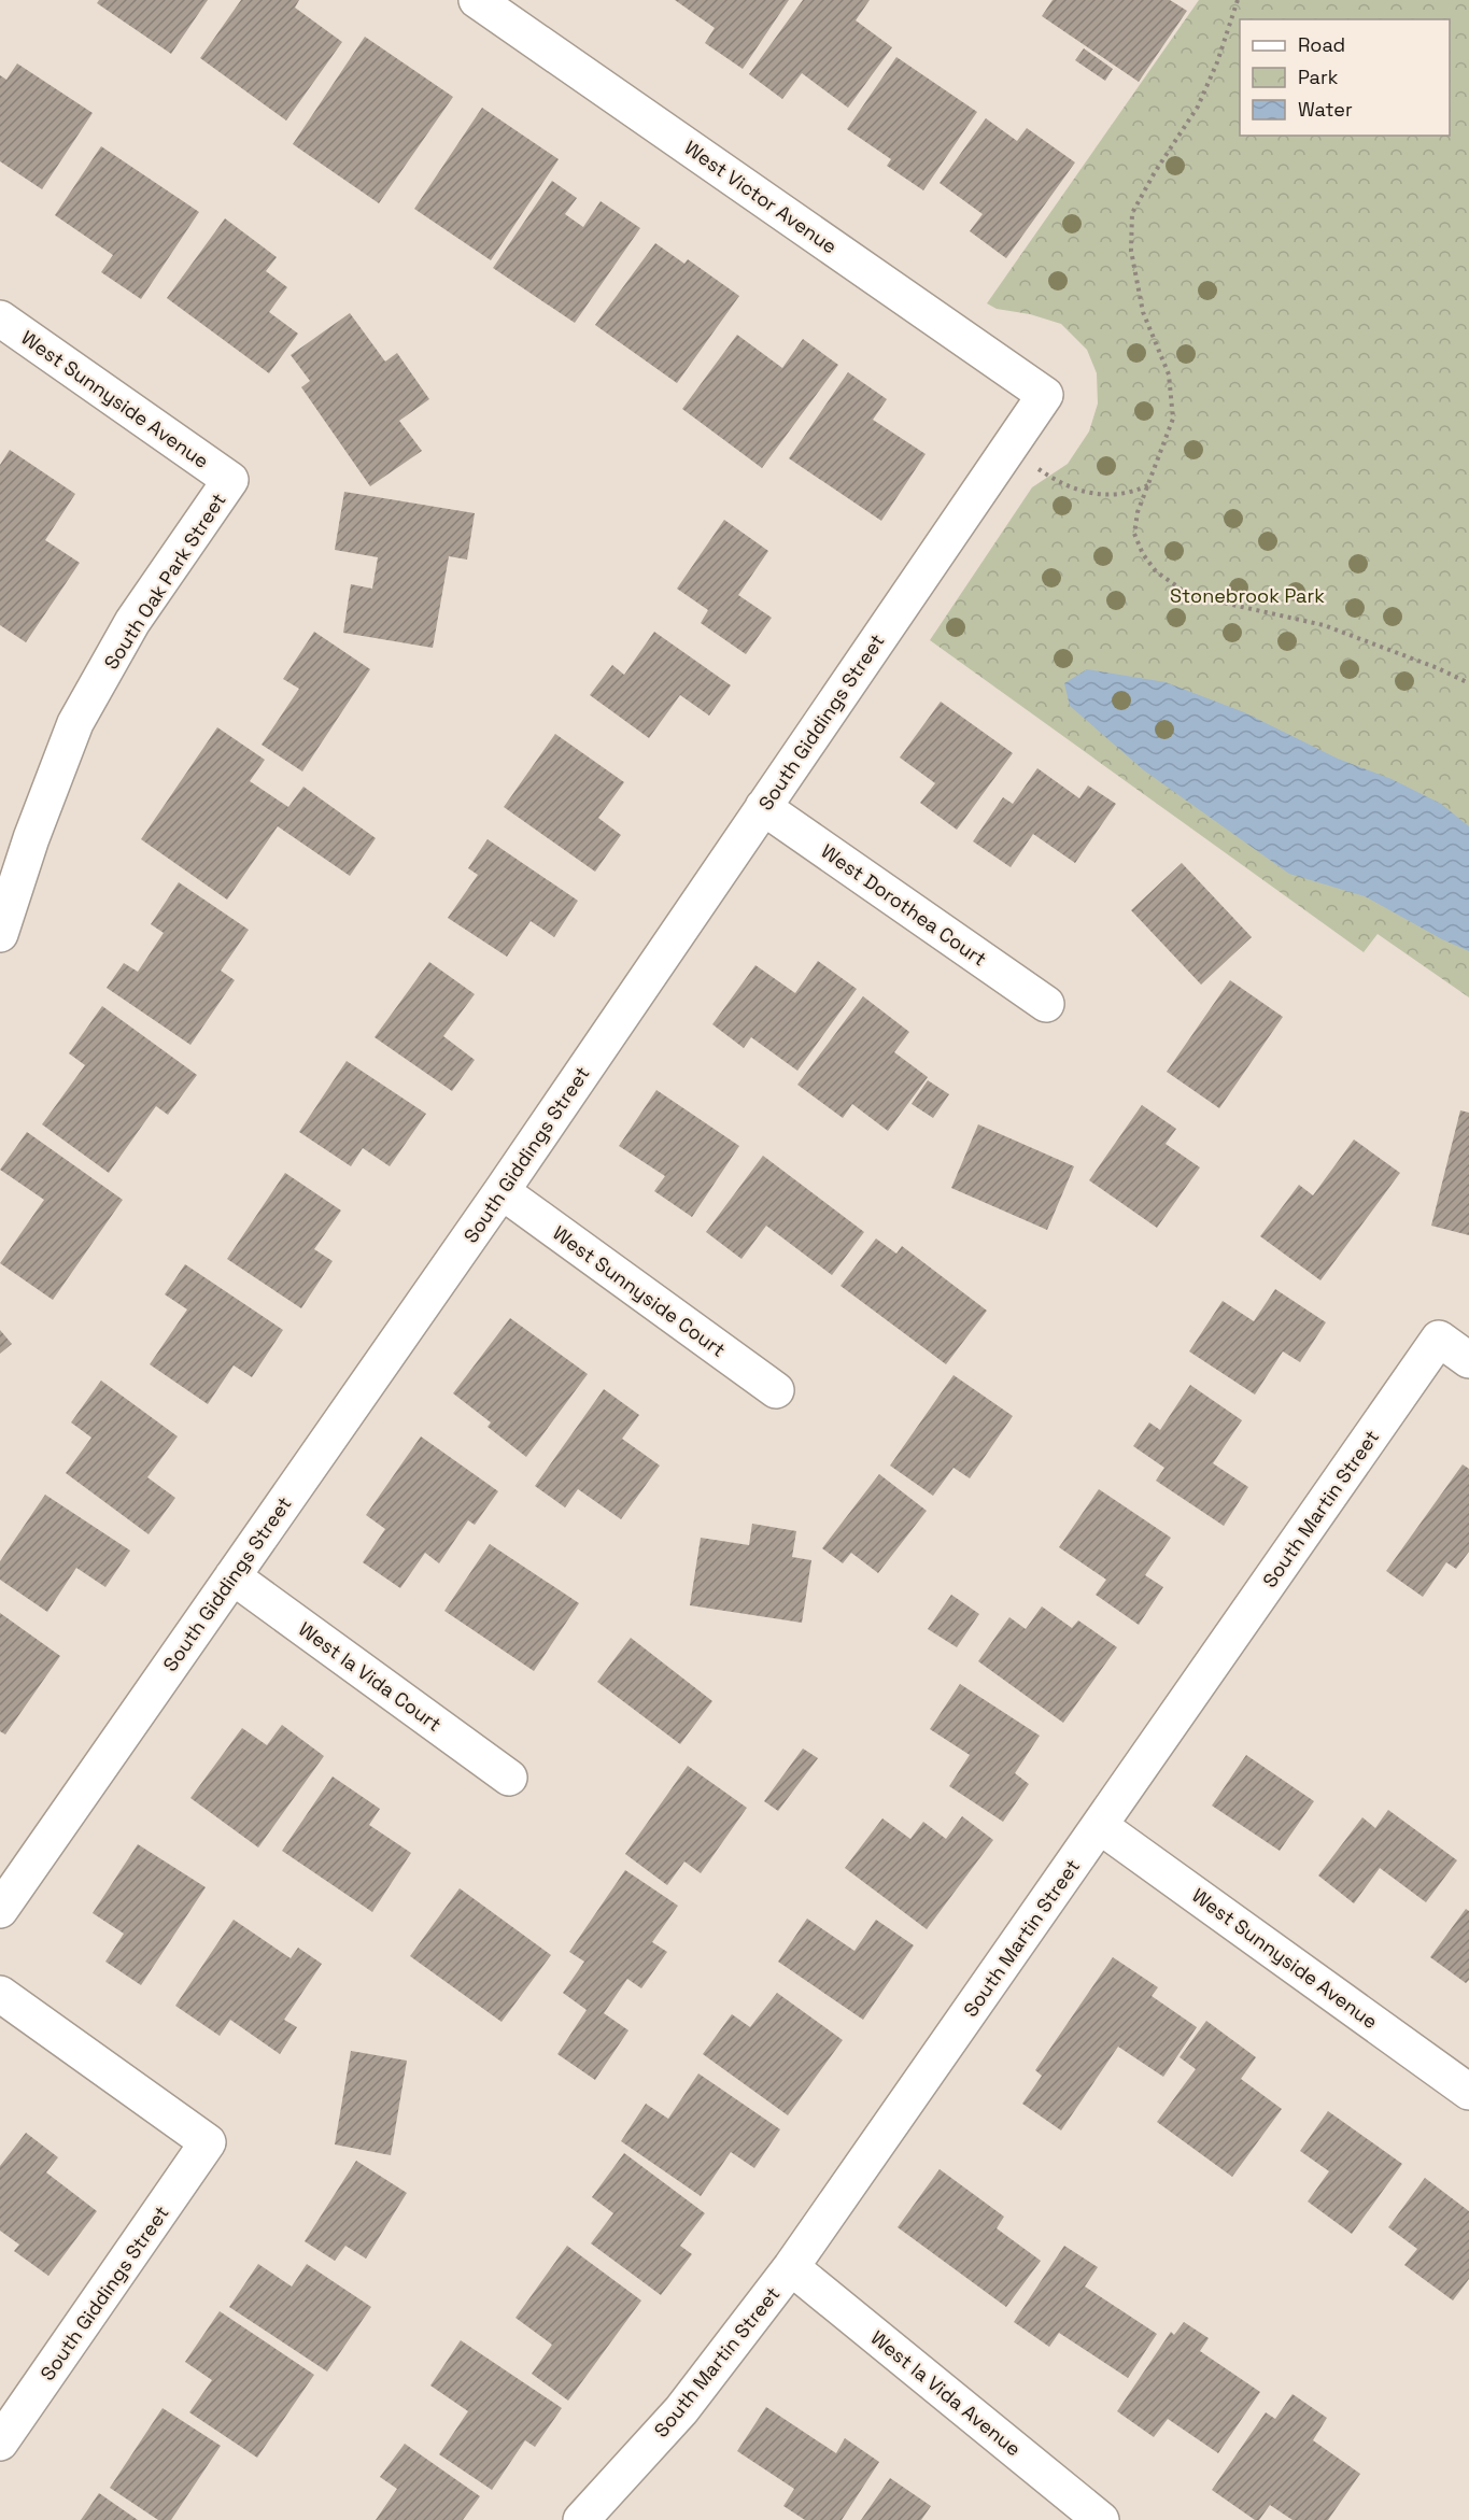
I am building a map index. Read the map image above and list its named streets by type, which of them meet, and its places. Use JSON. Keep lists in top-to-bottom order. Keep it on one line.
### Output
{"streets":{"street":["West Victor Avenue","West Sunnyside Avenue","South Oak Park Street","South Giddings Street","West Dorothea Court","West Sunnyside Court","South Martin Street","West la Vida Court","West la Vida Avenue"]},"crossings":[["West Victor Avenue","South Giddings Street"],["West Sunnyside Avenue","South Oak Park Street"],["West Sunnyside Avenue","South Martin Street"],["South Giddings Street","West Dorothea Court"],["South Giddings Street","West Sunnyside Court"],["South Giddings Street","West la Vida Court"],["South Martin Street","West la Vida Avenue"]],"parks":["Stonebrook Park"],"legend":["Road","Park","Water"]}
